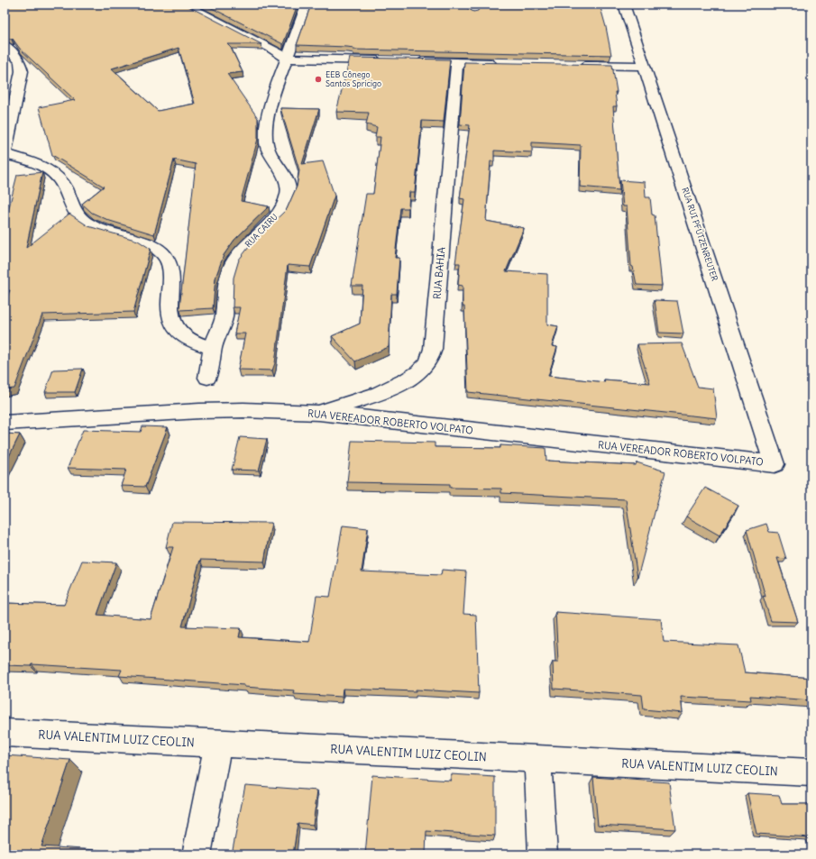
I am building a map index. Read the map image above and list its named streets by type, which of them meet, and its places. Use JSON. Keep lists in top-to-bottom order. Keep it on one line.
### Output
{"streets":{"street":["RUA CAIRU","RUA RUI PFÜTZENREUTER","RUA BAHIA","RUA VEREADOR ROBERTO VOLPATO","RUA VALENTIM LUIZ CEOLIN"]},"crossings":[["RUA RUI PFÜTZENREUTER","RUA VEREADOR ROBERTO VOLPATO"],["RUA BAHIA","RUA VEREADOR ROBERTO VOLPATO"]],"places":["EEB Cônego Santos Spricigo"]}
